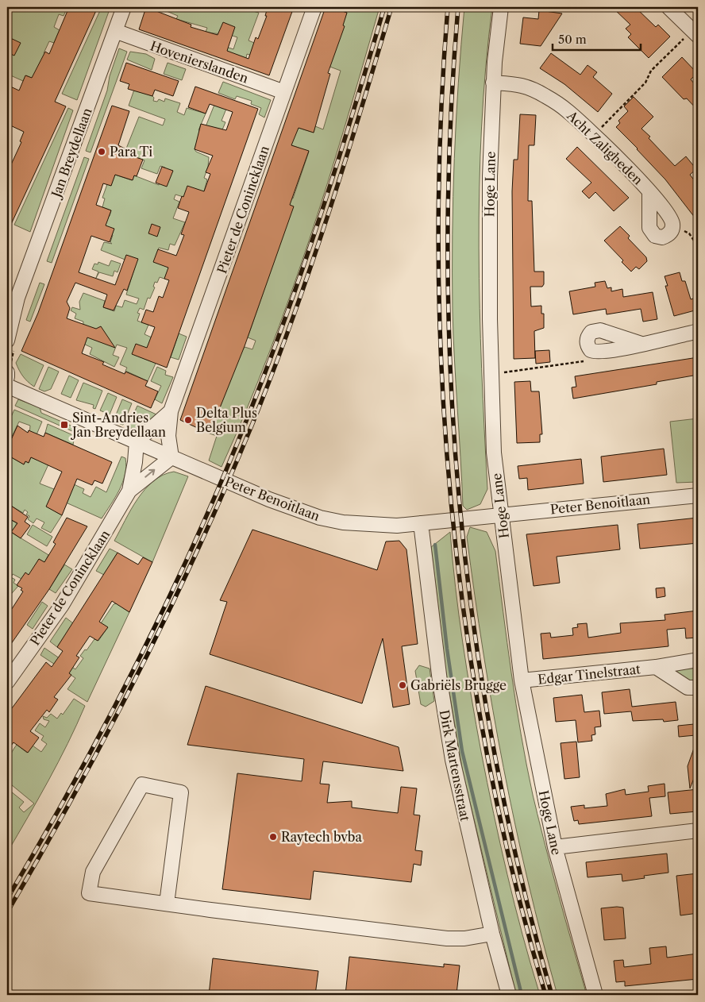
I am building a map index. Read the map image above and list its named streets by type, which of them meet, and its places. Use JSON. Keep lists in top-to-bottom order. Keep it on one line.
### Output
{"streets":{"street":["Hovenierslanden","Acht Zaligheden","Jan Breydellaan","Hoge Lane","Pieter de Conincklaan","Peter Benoitlaan","Edgar Tinelstraat","Dirk Martensstraat"]},"crossings":[["Hovenierslanden","Jan Breydellaan"],["Hovenierslanden","Pieter de Conincklaan"],["Acht Zaligheden","Hoge Lane"],["Hoge Lane","Peter Benoitlaan"],["Hoge Lane","Edgar Tinelstraat"],["Pieter de Conincklaan","Peter Benoitlaan"],["Peter Benoitlaan","Dirk Martensstraat"]],"places":{"other":["Para Ti","Delta Plus Belgium","Gabriëls Brugge","Raytech bvba"],"transit":["Sint-Andries Jan Breydellaan"]},"scale_bar":"50 m"}
